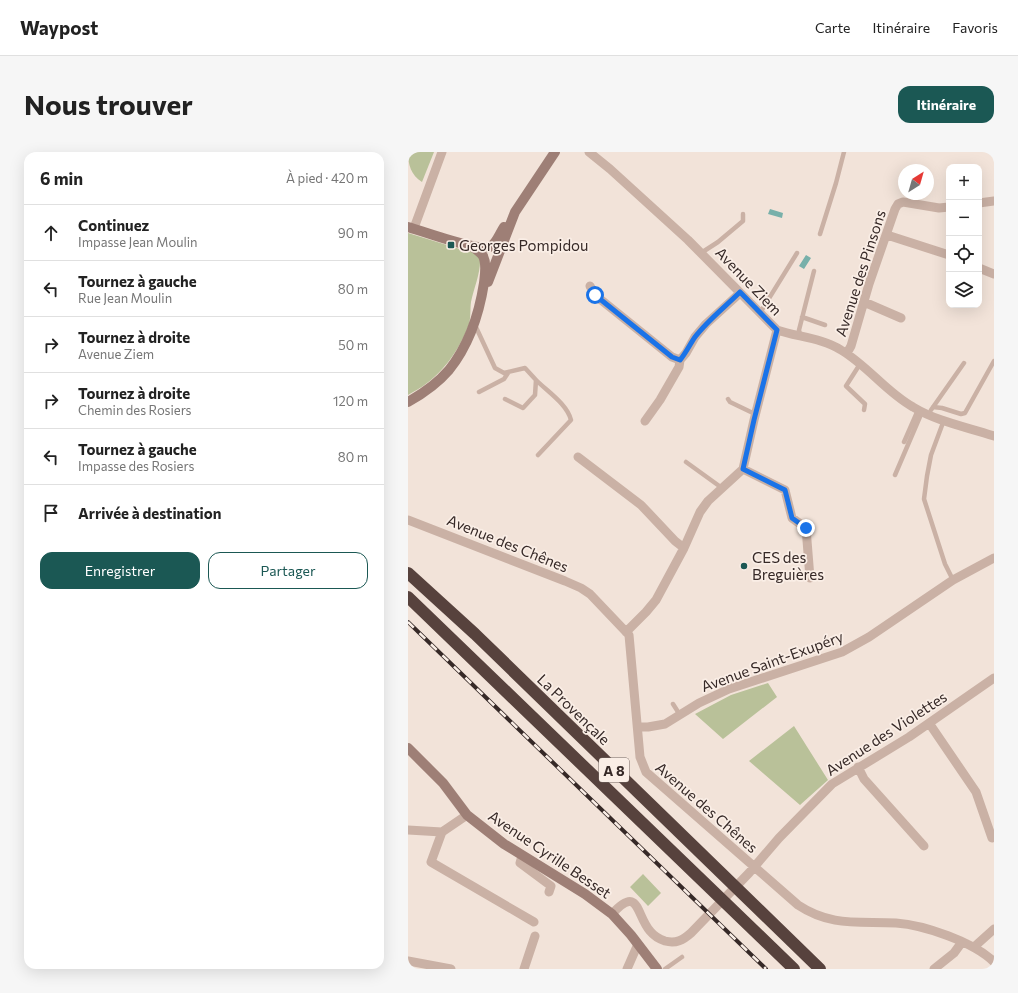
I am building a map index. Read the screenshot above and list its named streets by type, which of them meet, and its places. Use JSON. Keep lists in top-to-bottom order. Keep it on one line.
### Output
{"streets":{"highway":["La Provençale","A 8"],"main road":["Avenue Cyrille Besset"],"street":["Avenue des Pinsons","Avenue Ziem","Avenue des Chênes","Avenue Saint-Exupéry","Avenue des Violettes"]},"crossings":[["Avenue des Pinsons","Avenue Ziem"],["Avenue des Chênes","Avenue Saint-Exupéry"],["Avenue des Chênes","Avenue des Violettes"],["Avenue des Violettes","Avenue Cyrille Besset"]],"places":{"transit":["Georges Pompidou"],"other":["CES des Breguières"]},"north":"top right","page":{"header":"Waypost","nav":["Carte","Itinéraire","Favoris"],"buttons":["Itinéraire",["Enregistrer","Partager"]],"title":"Nous trouver","heading":["6 min","À pied · 420 m"],"map_buttons":["+","−"],"list":[["Continuez","Impasse Jean Moulin","90 m"],["Tournez à gauche","Rue Jean Moulin","80 m"],["Tournez à droite","Avenue Ziem","50 m"],["Tournez à droite","Chemin des Rosiers","120 m"],["Tournez à gauche","Impasse des Rosiers","80 m"],"Arrivée à destination"]}}
